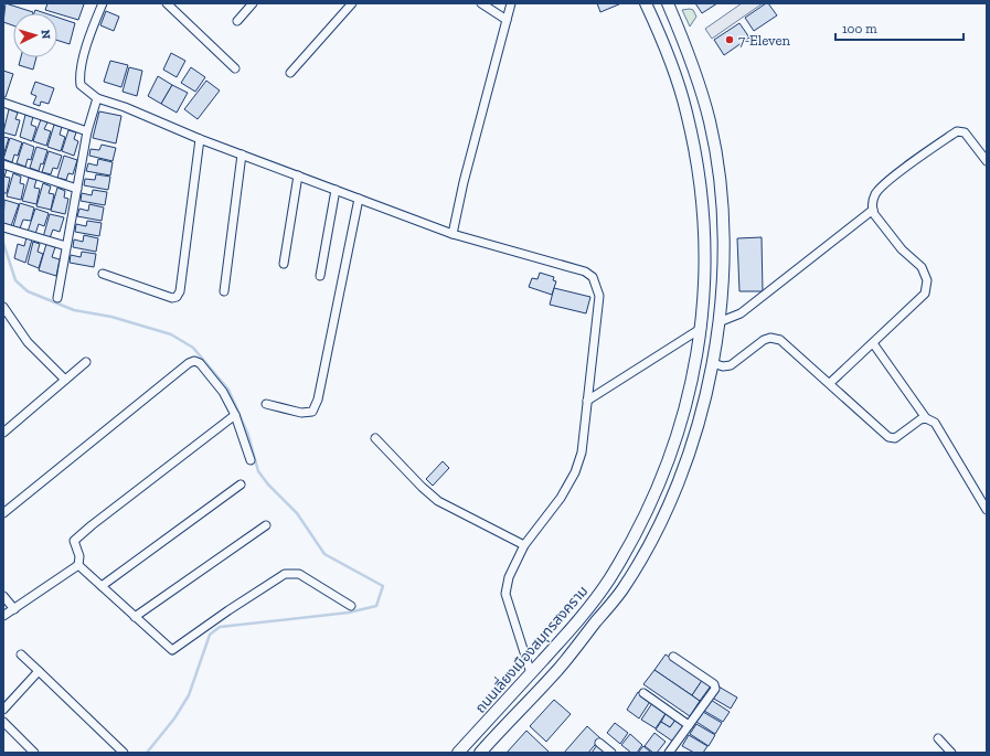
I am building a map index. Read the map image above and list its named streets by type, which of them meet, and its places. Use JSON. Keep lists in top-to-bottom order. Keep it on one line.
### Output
{"streets":{"main road":["ถนนเลี่ยงเมืองสมุทรสงคราม"]},"places":["7-Eleven"],"scale_bar":"100 m","north":"right"}
